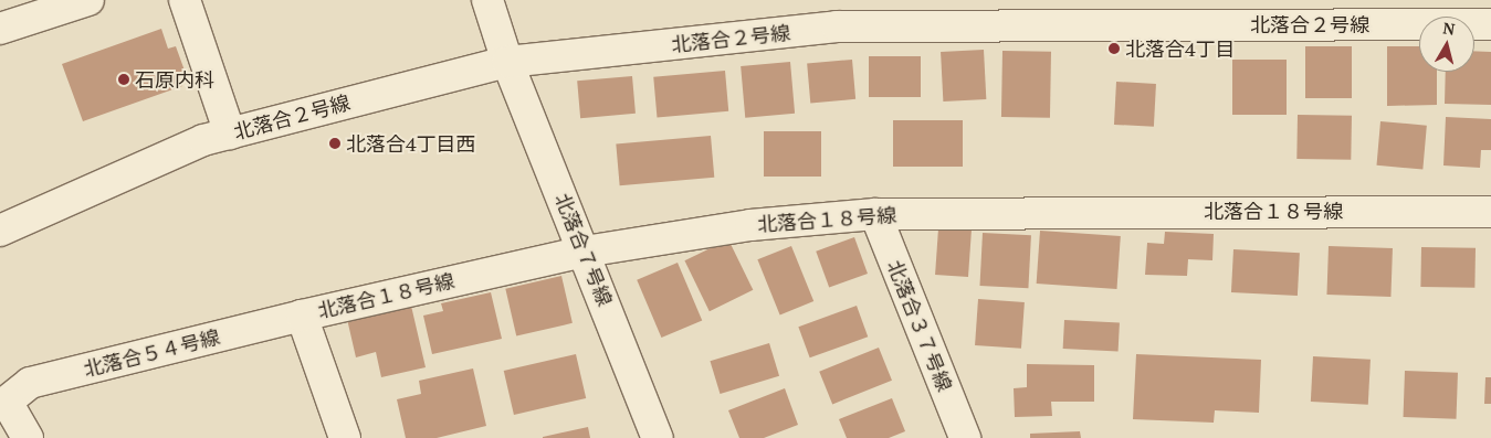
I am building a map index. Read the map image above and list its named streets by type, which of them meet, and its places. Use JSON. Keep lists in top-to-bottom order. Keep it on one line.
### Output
{"streets":{"street":["北落合２号線","北落合１８号線","北落合７号線","北落合３７号線","北落合５４号線"]},"crossings":[["北落合２号線","北落合７号線"],["北落合１８号線","北落合７号線"],["北落合１８号線","北落合３７号線"],["北落合１８号線","北落合５４号線"]],"places":["北落合4丁目","石原内科","北落合4丁目西"],"north":"top"}
